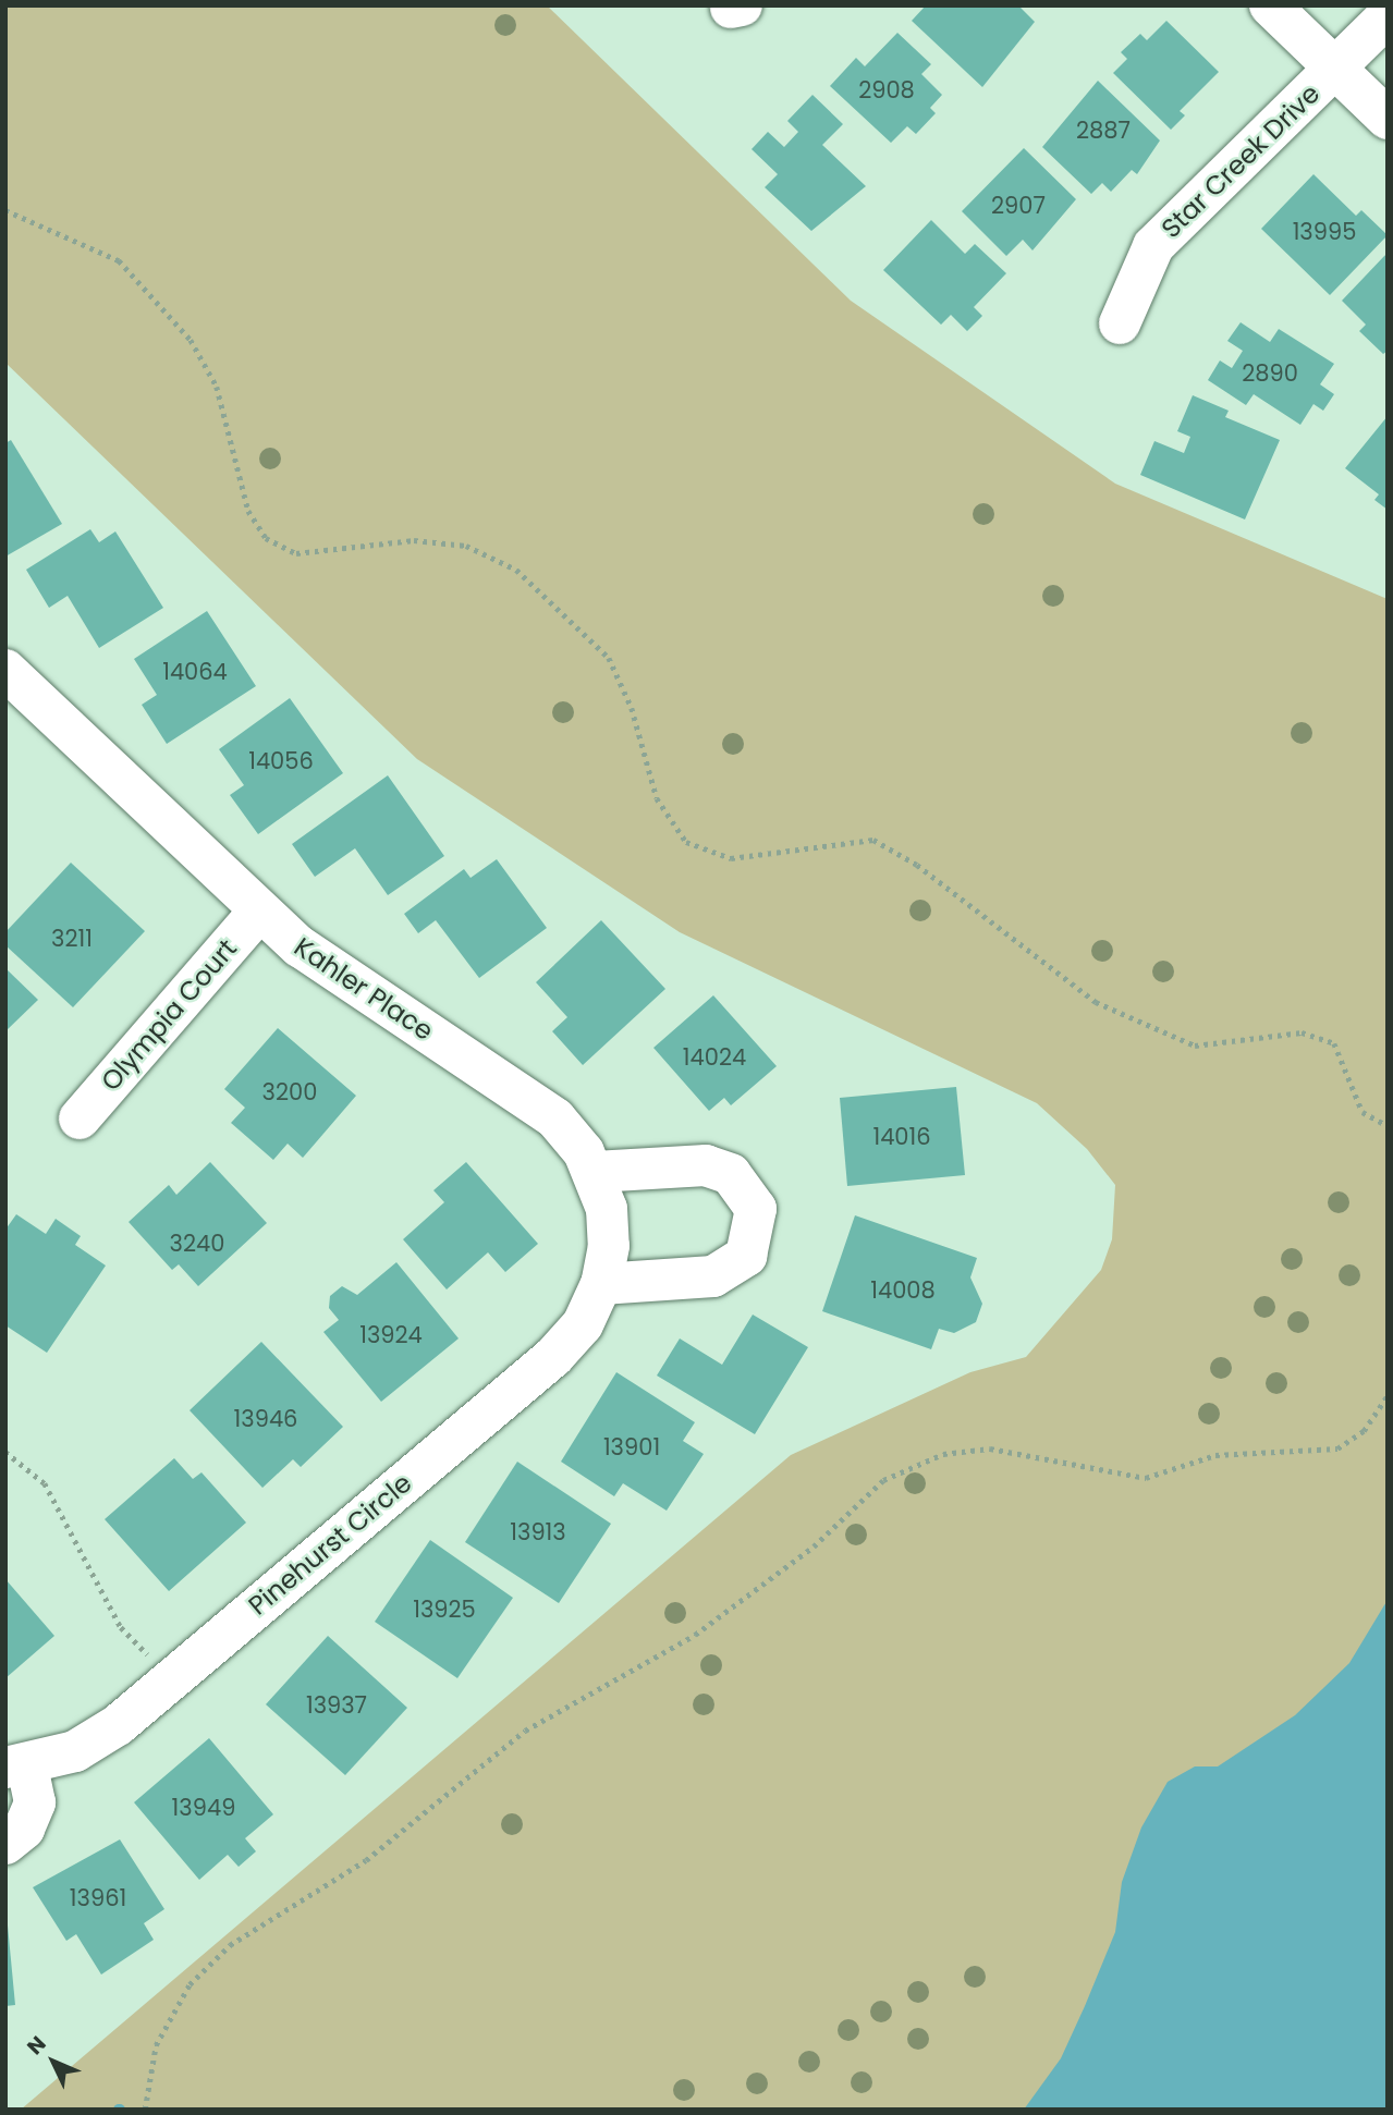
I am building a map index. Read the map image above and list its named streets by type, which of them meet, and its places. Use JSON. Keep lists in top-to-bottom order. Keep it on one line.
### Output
{"streets":{"street":["Star Creek Drive","Kahler Place","Olympia Court","Pinehurst Circle"]},"crossings":[["Kahler Place","Olympia Court"],["Kahler Place","Pinehurst Circle"]],"house_numbers":["2908","2887","2907","13995","2890","14064","14056","3211","14024","3200","14016","3240","14008","13924","13946","13901","13913","13925","13937","13949","13961"],"north":"top left"}
